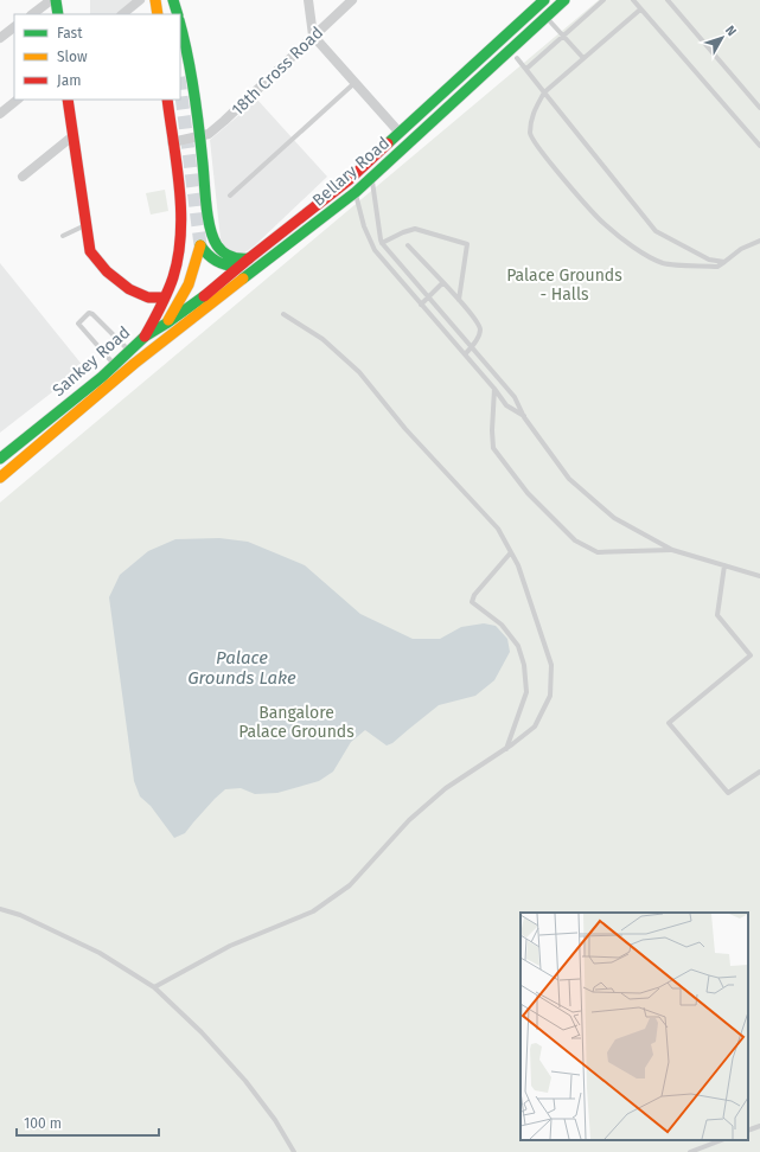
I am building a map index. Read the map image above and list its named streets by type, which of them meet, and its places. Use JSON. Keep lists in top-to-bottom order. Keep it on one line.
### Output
{"streets":{"main road":["Bellary Road","Sankey Road"],"street":["18th Cross Road"]},"crossings":[["18th Cross Road","Sankey Road"],["Bellary Road","Sankey Road"]],"water":["Palace Grounds Lake"],"parks":["Palace Grounds - Halls","Bangalore Palace Grounds"],"legend":["Fast","Slow","Jam"],"scale_bar":"100 m","north":"top right"}
